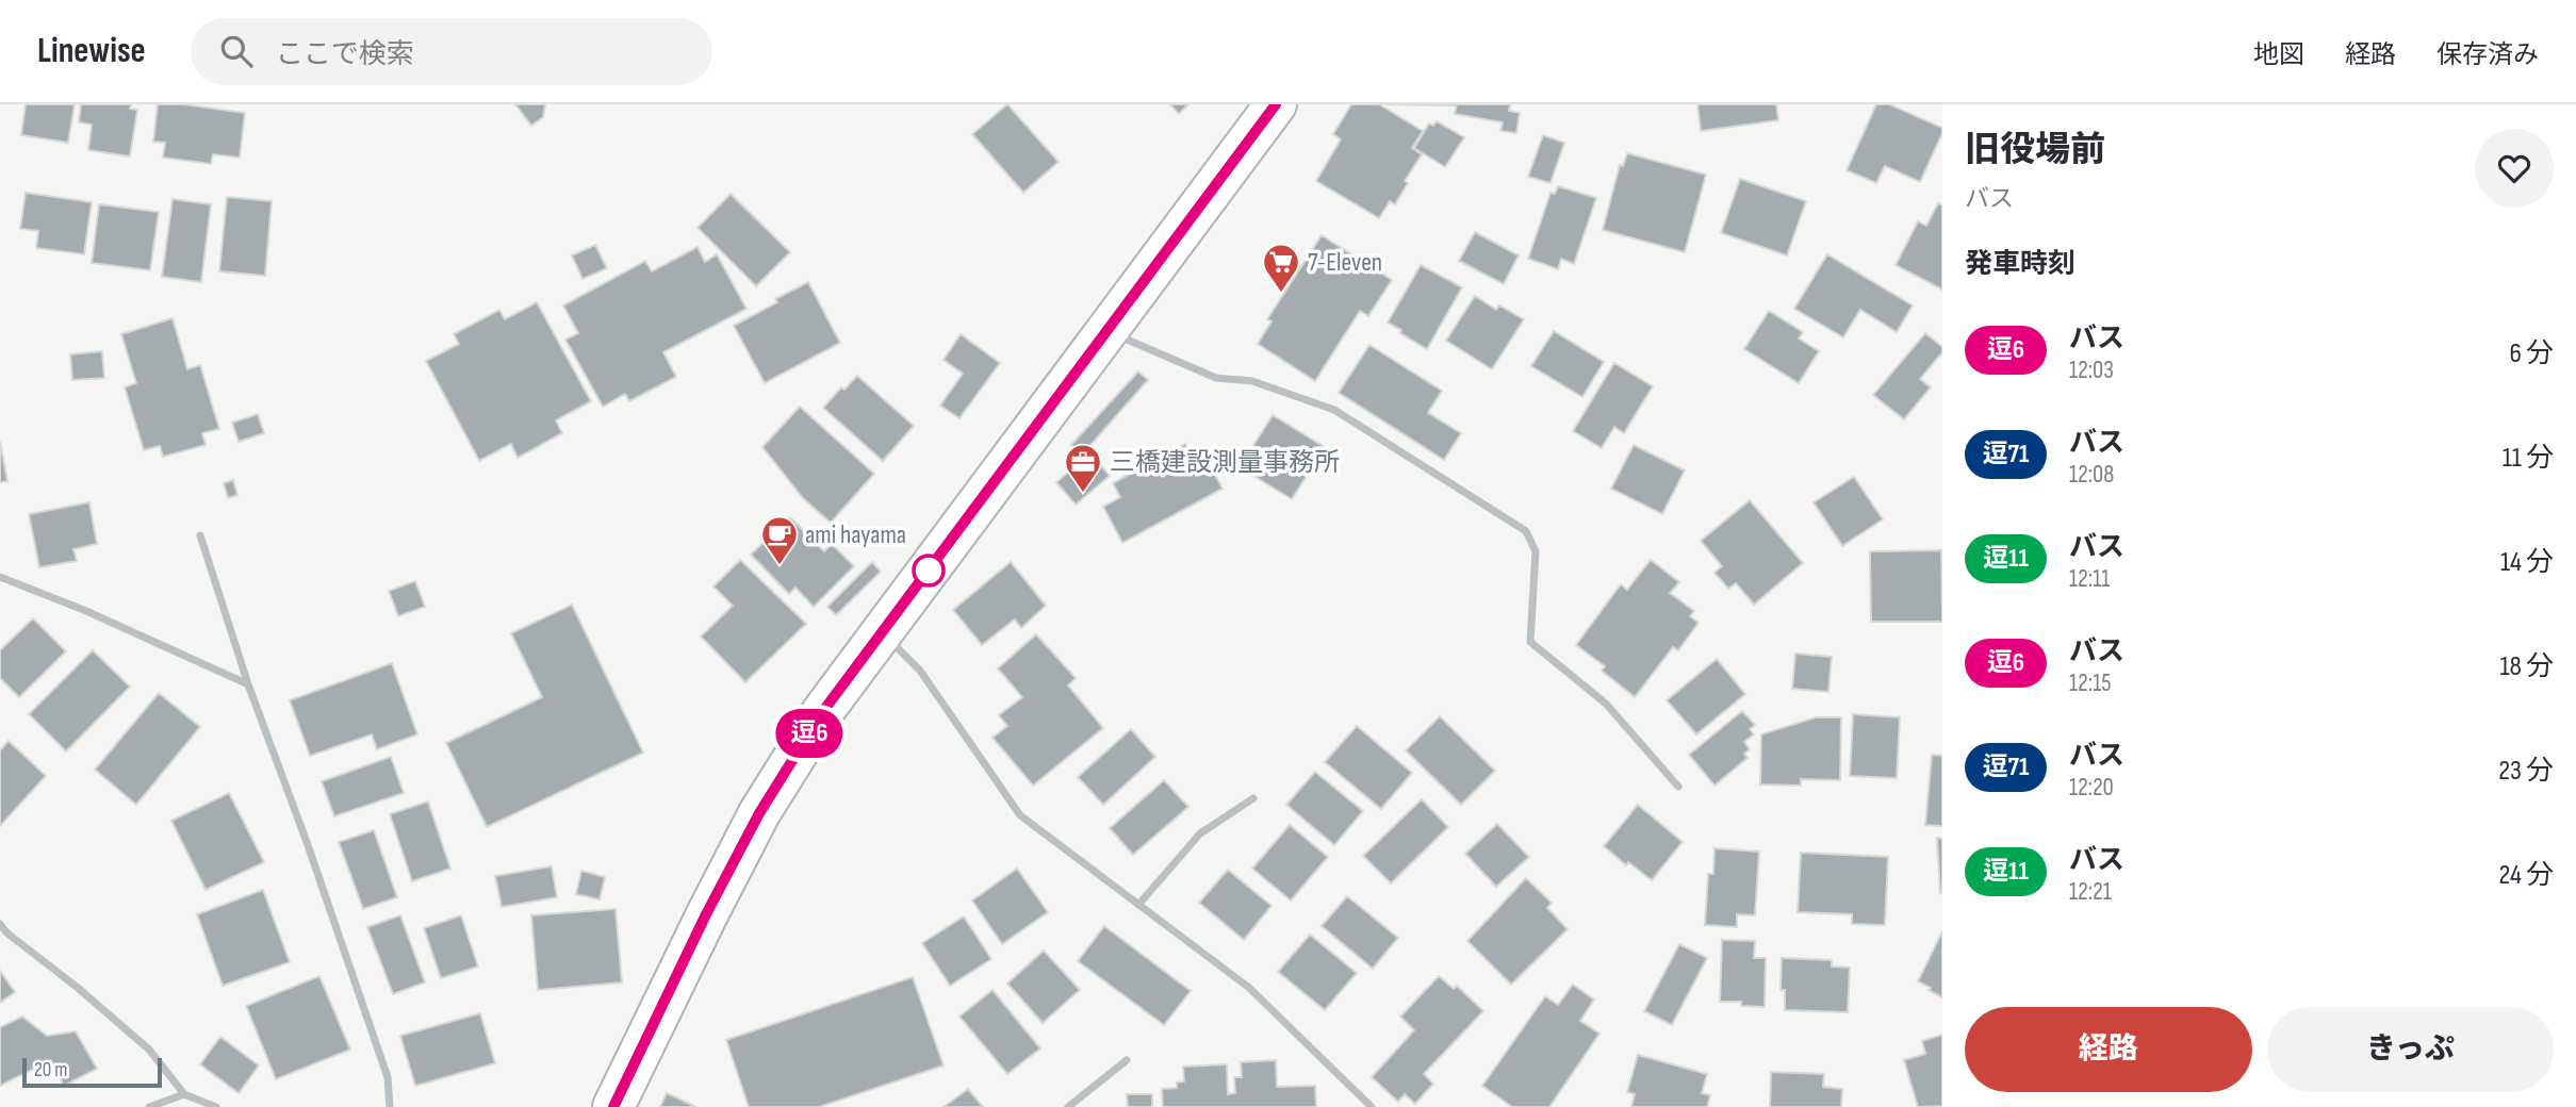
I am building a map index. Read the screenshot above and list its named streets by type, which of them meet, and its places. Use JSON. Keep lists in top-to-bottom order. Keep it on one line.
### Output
{"places":{"supermarket":["7-Eleven"],"office":["三橋建設測量事務所"],"cafe":["ami hayama"]},"lines":["bus line 逗6"],"scale_bar":"20 m","page":{"header":"Linewise","search":"ここで検索","nav":["地図","経路","保存済み"],"on_map":"逗6","heading":[["旧役場前","バス"],"発車時刻"],"list":[{"mark":"逗6","name":"バス","note":"12:03","value":"6 分"},{"mark":"逗71","name":"バス","note":"12:08","value":"11 分"},{"mark":"逗11","name":"バス","note":"12:11","value":"14 分"},{"mark":"逗6","name":"バス","note":"12:15","value":"18 分"},{"mark":"逗71","name":"バス","note":"12:20","value":"23 分"},{"mark":"逗11","name":"バス","note":"12:21","value":"24 分"}],"buttons":["経路","きっぷ"],"scale":"20 m"}}
